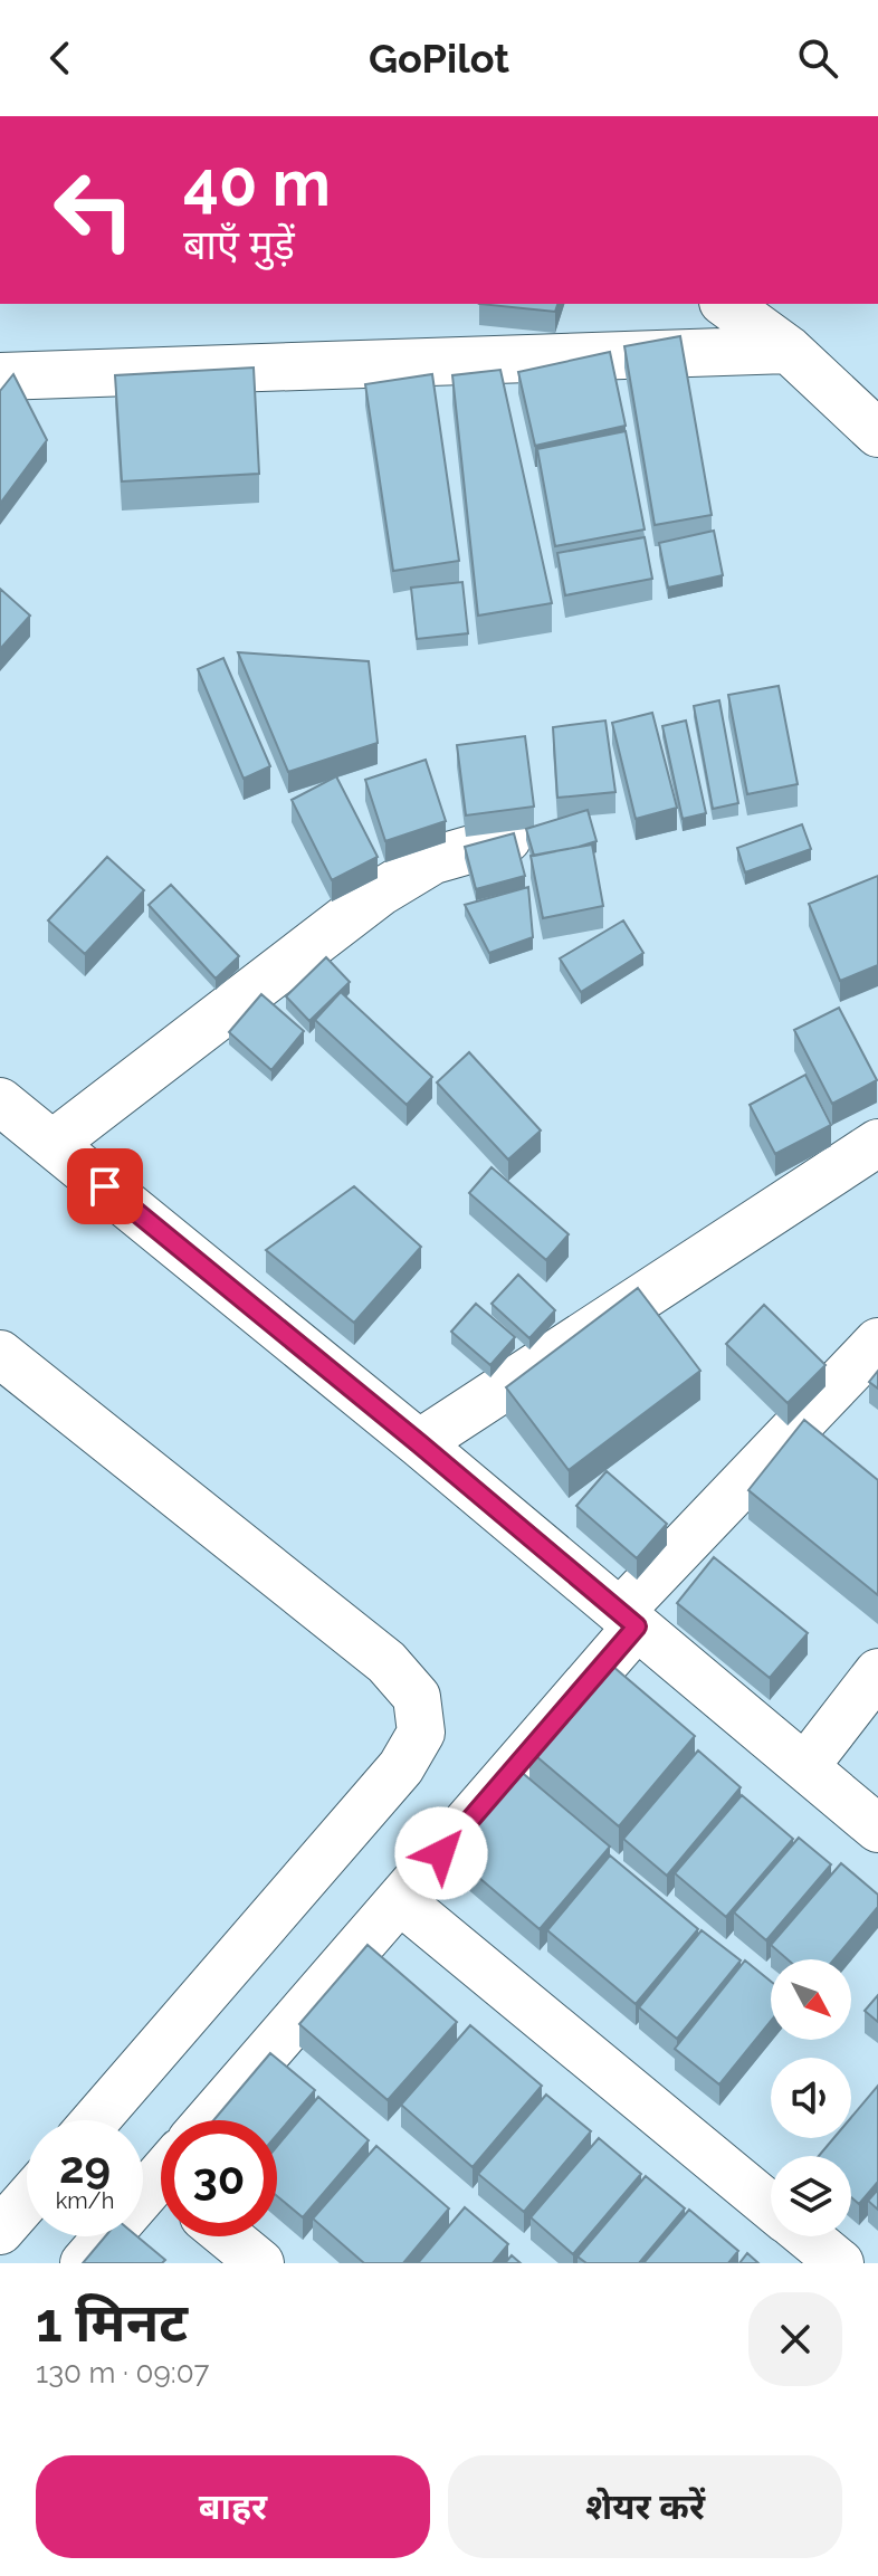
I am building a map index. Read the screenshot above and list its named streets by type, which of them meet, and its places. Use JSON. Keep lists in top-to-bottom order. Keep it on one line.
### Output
{"north":"bottom right","page":{"header":"GoPilot","turn":["40 m","बाएँ मुड़ें"],"speed":"29 km/h","limit":"30","heading":["1 मिनट","130 m · 09:07"],"buttons":["बाहर","शेयर करें"]}}
